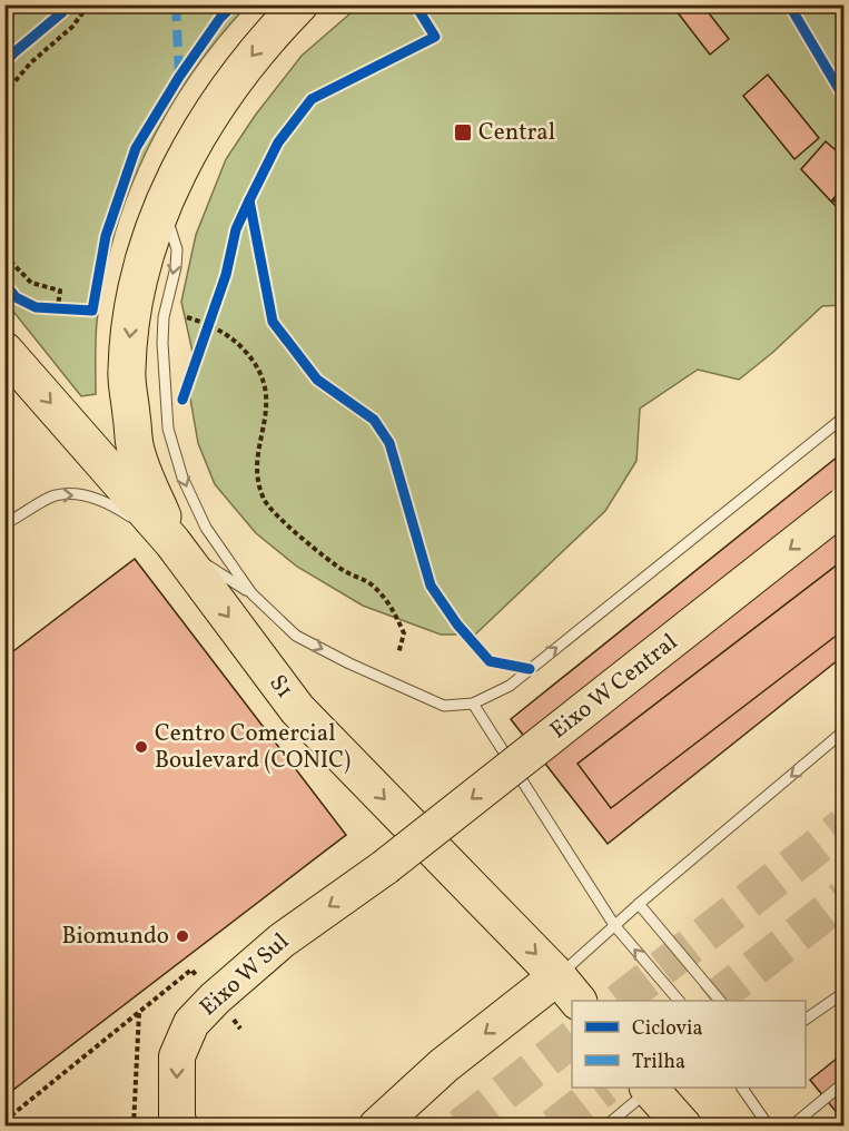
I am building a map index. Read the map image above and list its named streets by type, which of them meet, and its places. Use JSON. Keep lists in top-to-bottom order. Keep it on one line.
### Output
{"streets":{"highway":["S1"],"main road":["Eixo W Central","Eixo W Sul"]},"crossings":[["Eixo W Central","Eixo W Sul"]],"one_way":["S1","Eixo W Central","Eixo W Sul"],"places":{"transit":["Central"],"other":["Centro Comercial Boulevard (CONIC)","Biomundo"]},"legend":["Ciclovia","Trilha"]}
